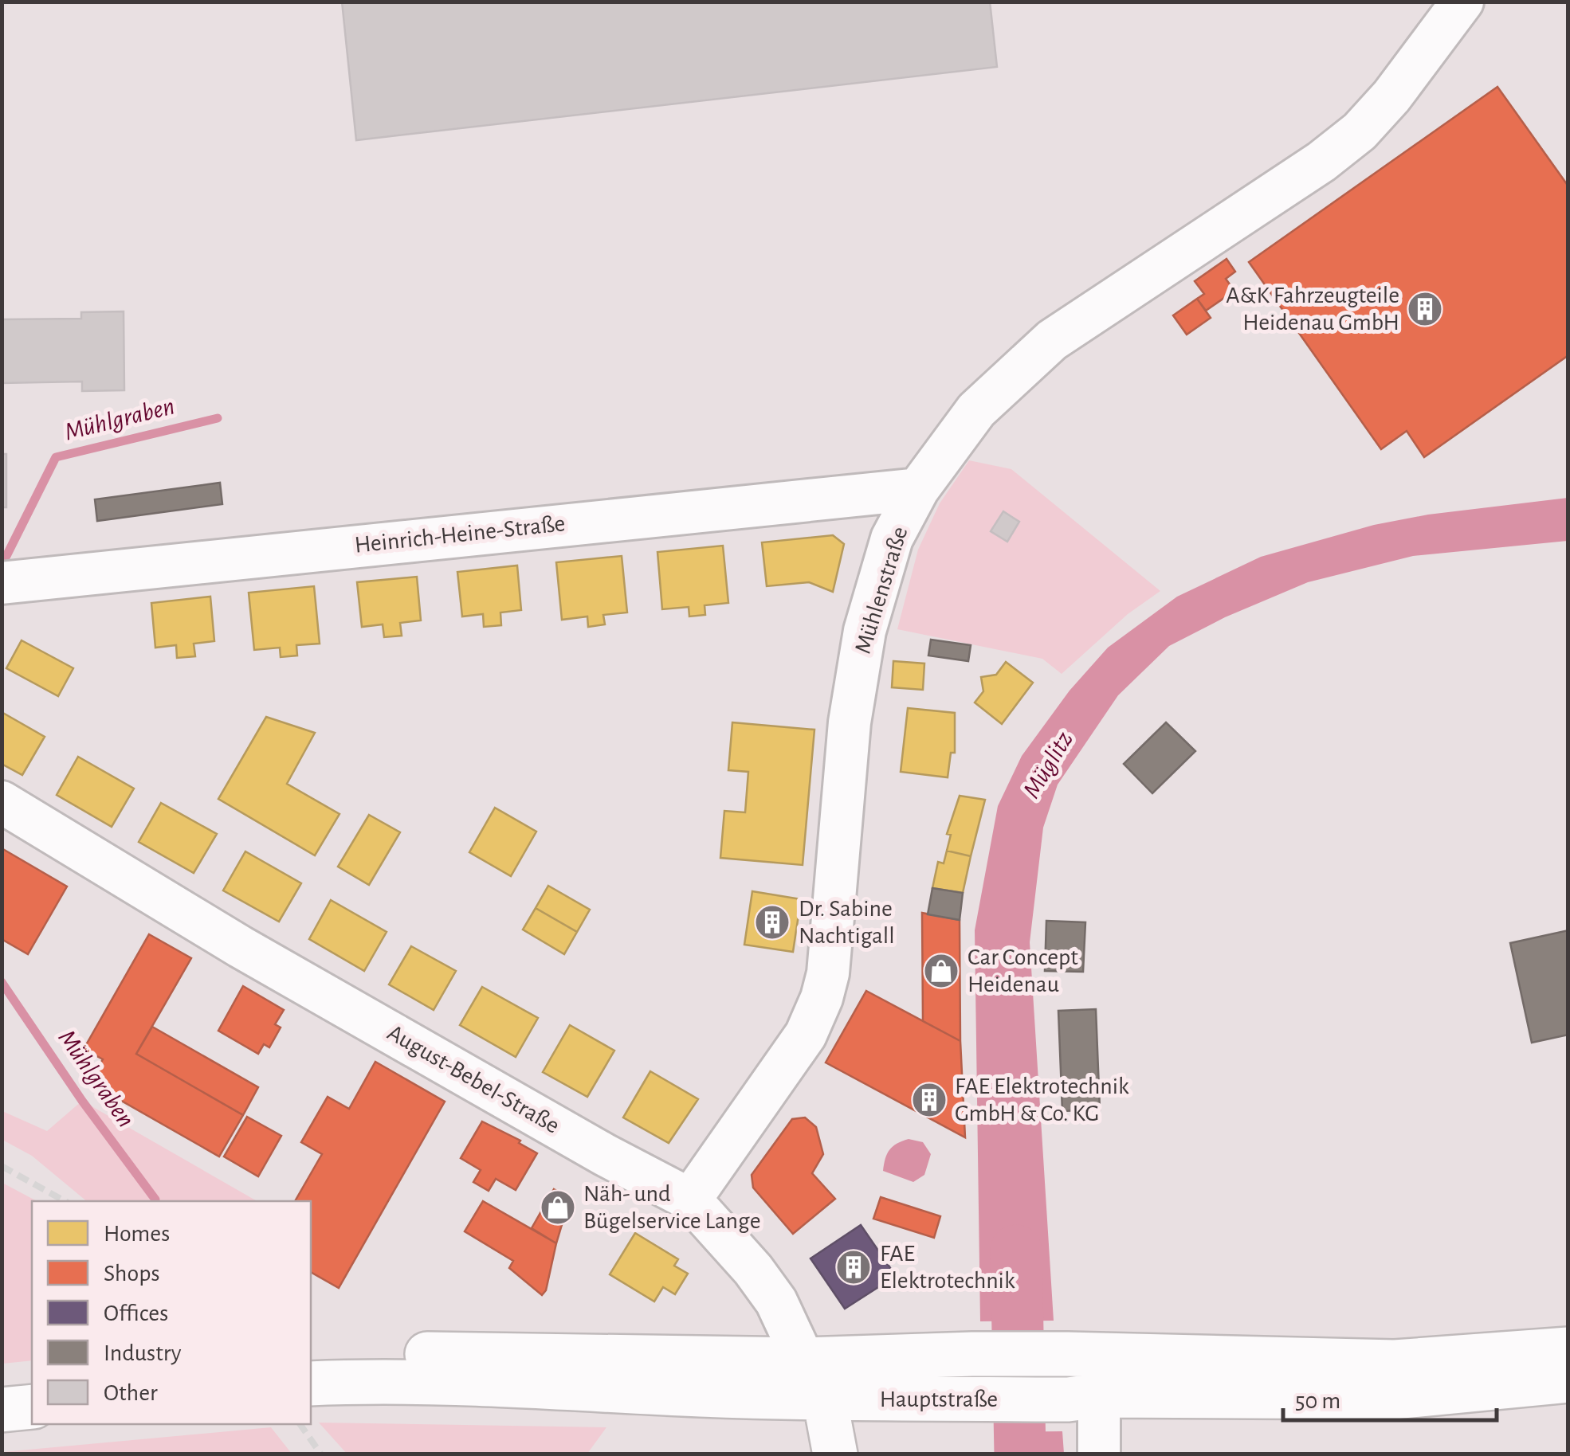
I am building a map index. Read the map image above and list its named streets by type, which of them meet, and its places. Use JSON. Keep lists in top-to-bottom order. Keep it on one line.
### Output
{"streets":{"main road":["August-Bebel-Straße","Hauptstraße"],"street":["Heinrich-Heine-Straße","Mühlenstraße"]},"crossings":[["Heinrich-Heine-Straße","Mühlenstraße"],["Mühlenstraße","August-Bebel-Straße"],["August-Bebel-Straße","Hauptstraße"]],"water":["Mühlgraben","Müglitz"],"places":{"building":["A&K Fahrzeugteile Heidenau GmbH","Dr. Sabine Nachtigall","FAE Elektrotechnik GmbH & Co. KG","FAE Elektrotechnik"],"shop":["Car Concept Heidenau","Näh- und Bügelservice Lange"]},"legend":["Homes","Shops","Offices","Industry","Other"],"scale_bar":"50 m"}
